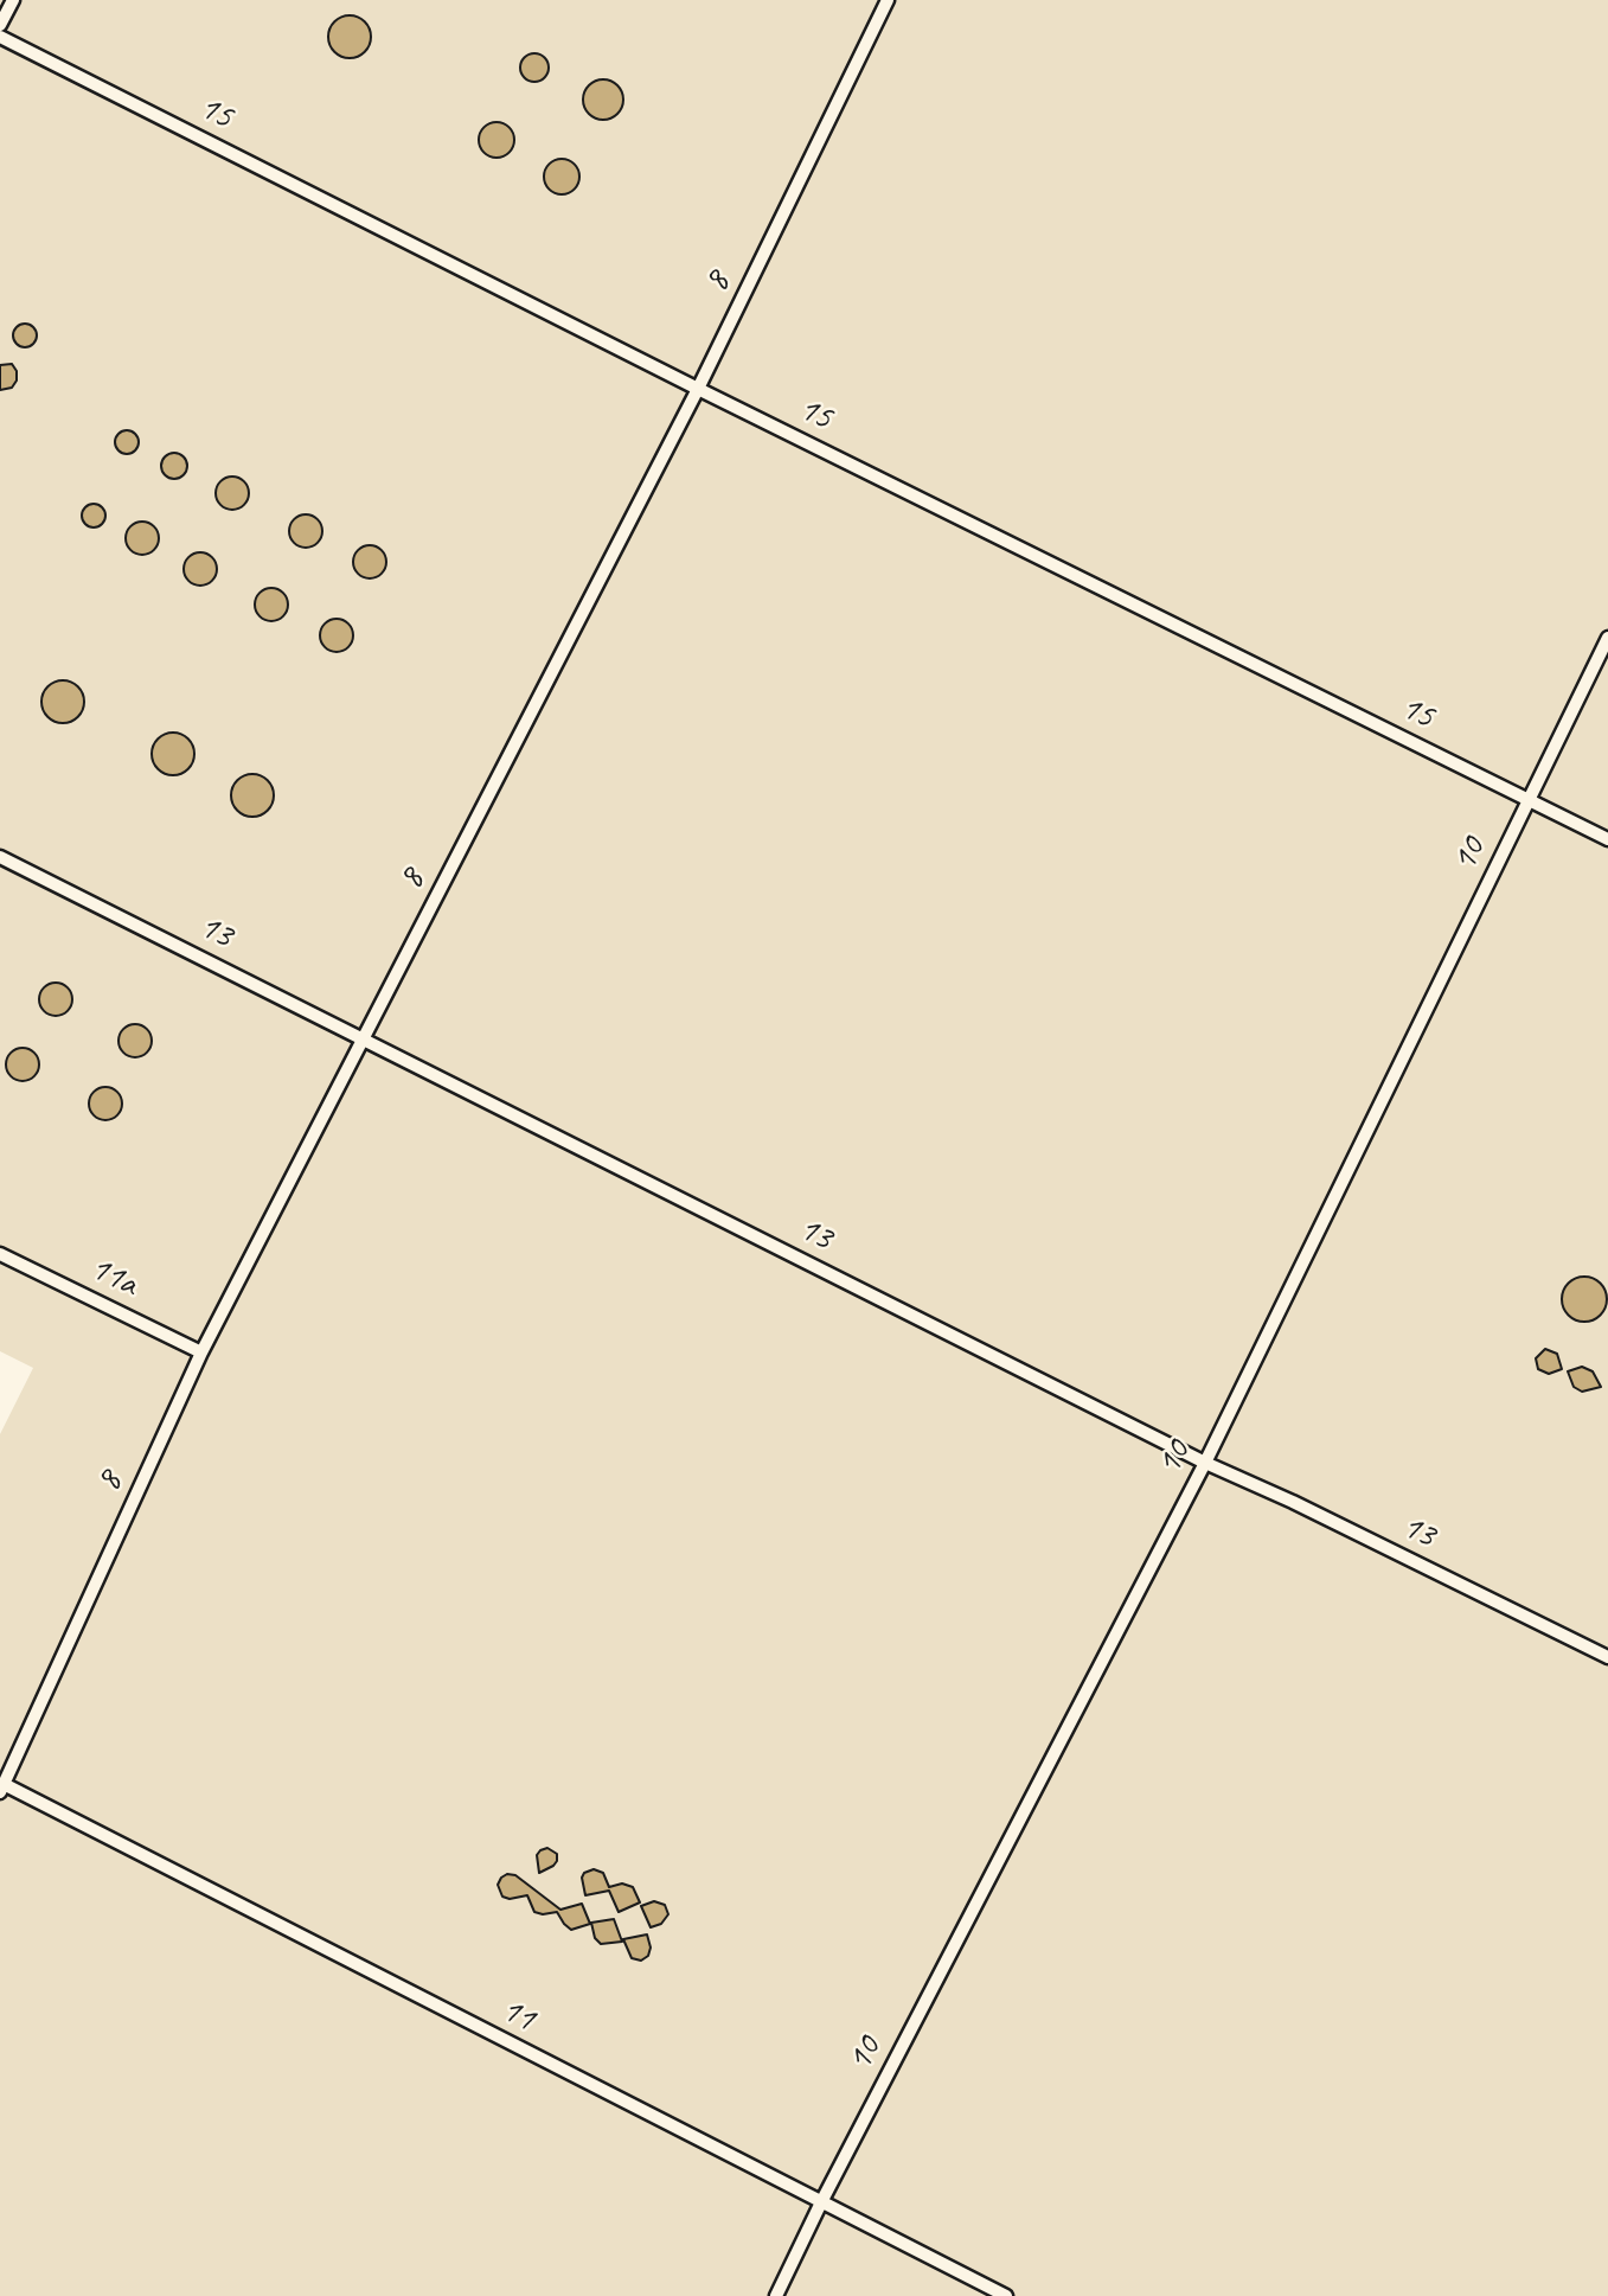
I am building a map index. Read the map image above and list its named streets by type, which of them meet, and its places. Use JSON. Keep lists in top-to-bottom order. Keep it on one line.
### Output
{"streets":{"lane":["15","8","10","13","11a","11"]},"crossings":[["15","8"],["15","10"],["8","13"],["8","11a"],["8","11"],["10","13"],["10","11"]]}
